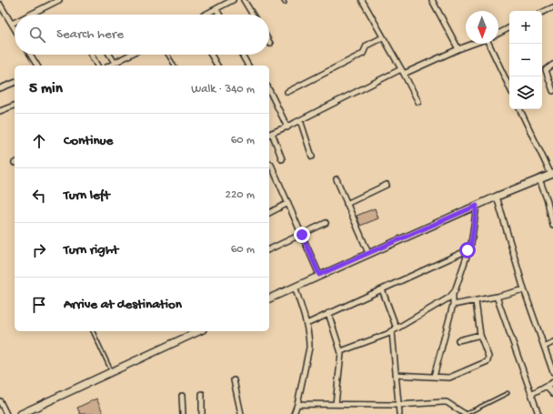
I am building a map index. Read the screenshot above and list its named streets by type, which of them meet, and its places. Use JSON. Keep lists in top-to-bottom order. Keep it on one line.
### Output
{"north":"bottom","page":{"map_buttons":["+","−"],"search":"Search here","heading":["5 min","Walk · 340 m"],"list":[["Continue","60 m"],["Turn left","220 m"],["Turn right","60 m"],"Arrive at destination"]}}
